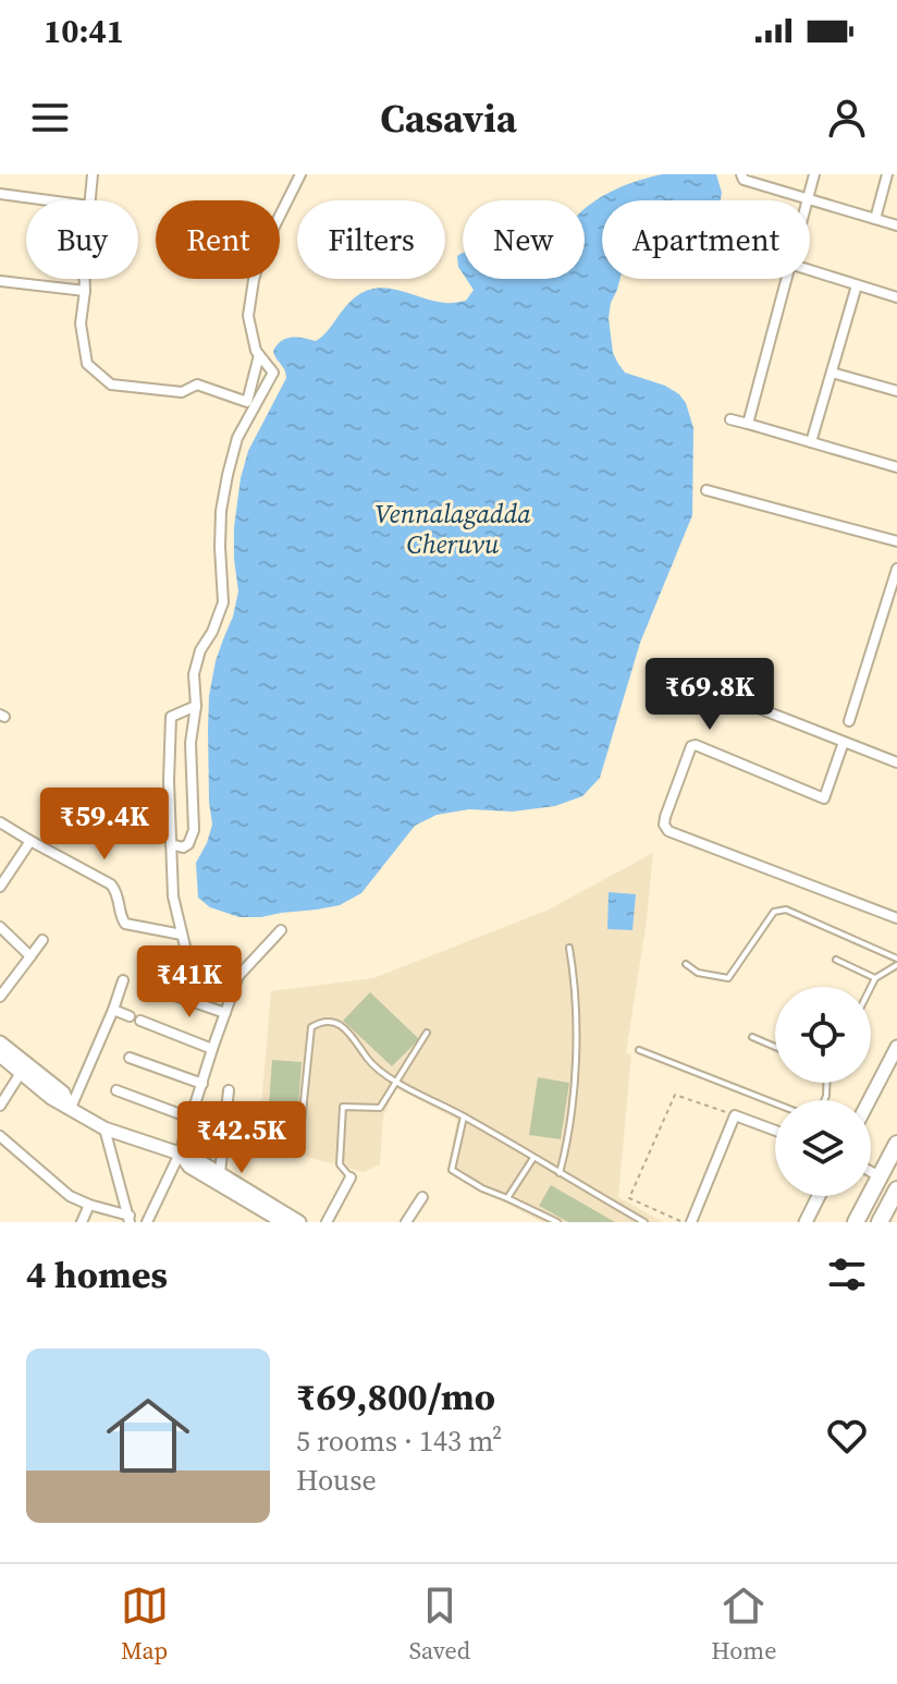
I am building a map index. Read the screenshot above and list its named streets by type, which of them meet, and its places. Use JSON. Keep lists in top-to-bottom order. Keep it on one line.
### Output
{"water":["Vennalagadda Cheruvu"],"page":{"status":"10:41","header":"Casavia","chip":["Buy","Rent","Filters","New","Apartment"],"price":["₹69.8K","₹59.4K","₹41K","₹42.5K"],"heading":"4 homes","list":[{"name":"₹69,800/mo","note":"5 rooms · 143 m² · House"}],"tabs":["Map","Saved","Home"]}}
